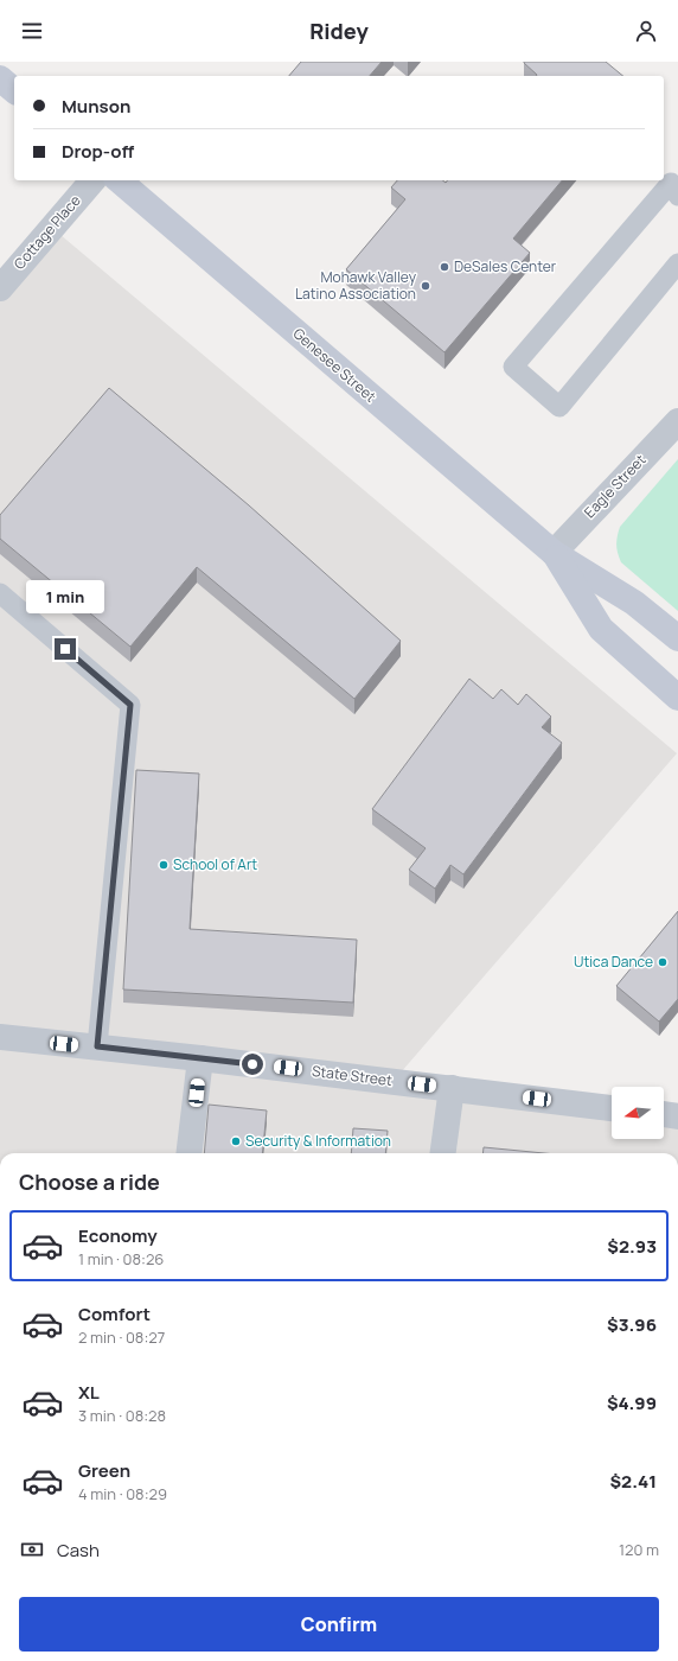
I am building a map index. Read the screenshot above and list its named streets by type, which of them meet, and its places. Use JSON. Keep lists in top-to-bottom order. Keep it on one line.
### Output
{"streets":{"main road":["Genesee Street"],"street":["Cottage Place","Eagle Street","State Street"]},"crossings":[["Genesee Street","Eagle Street"]],"places":["DeSales Center","Mohawk Valley Latino Association","School of Art","Utica Dance","Security & Information"],"north":"left","page":{"header":"Ridey","banner":["Munson","Drop-off"],"bubble":"1 min","heading":"Choose a ride","list":[{"name":"Economy","note":"1 min · 08:26","value":"$2.93"},{"name":"Comfort","note":"2 min · 08:27","value":"$3.96"},{"name":"XL","note":"3 min · 08:28","value":"$4.99"},{"name":"Green","note":"4 min · 08:29","value":"$2.41"}],"pay":["Cash","120 m"],"buttons":"Confirm"}}
